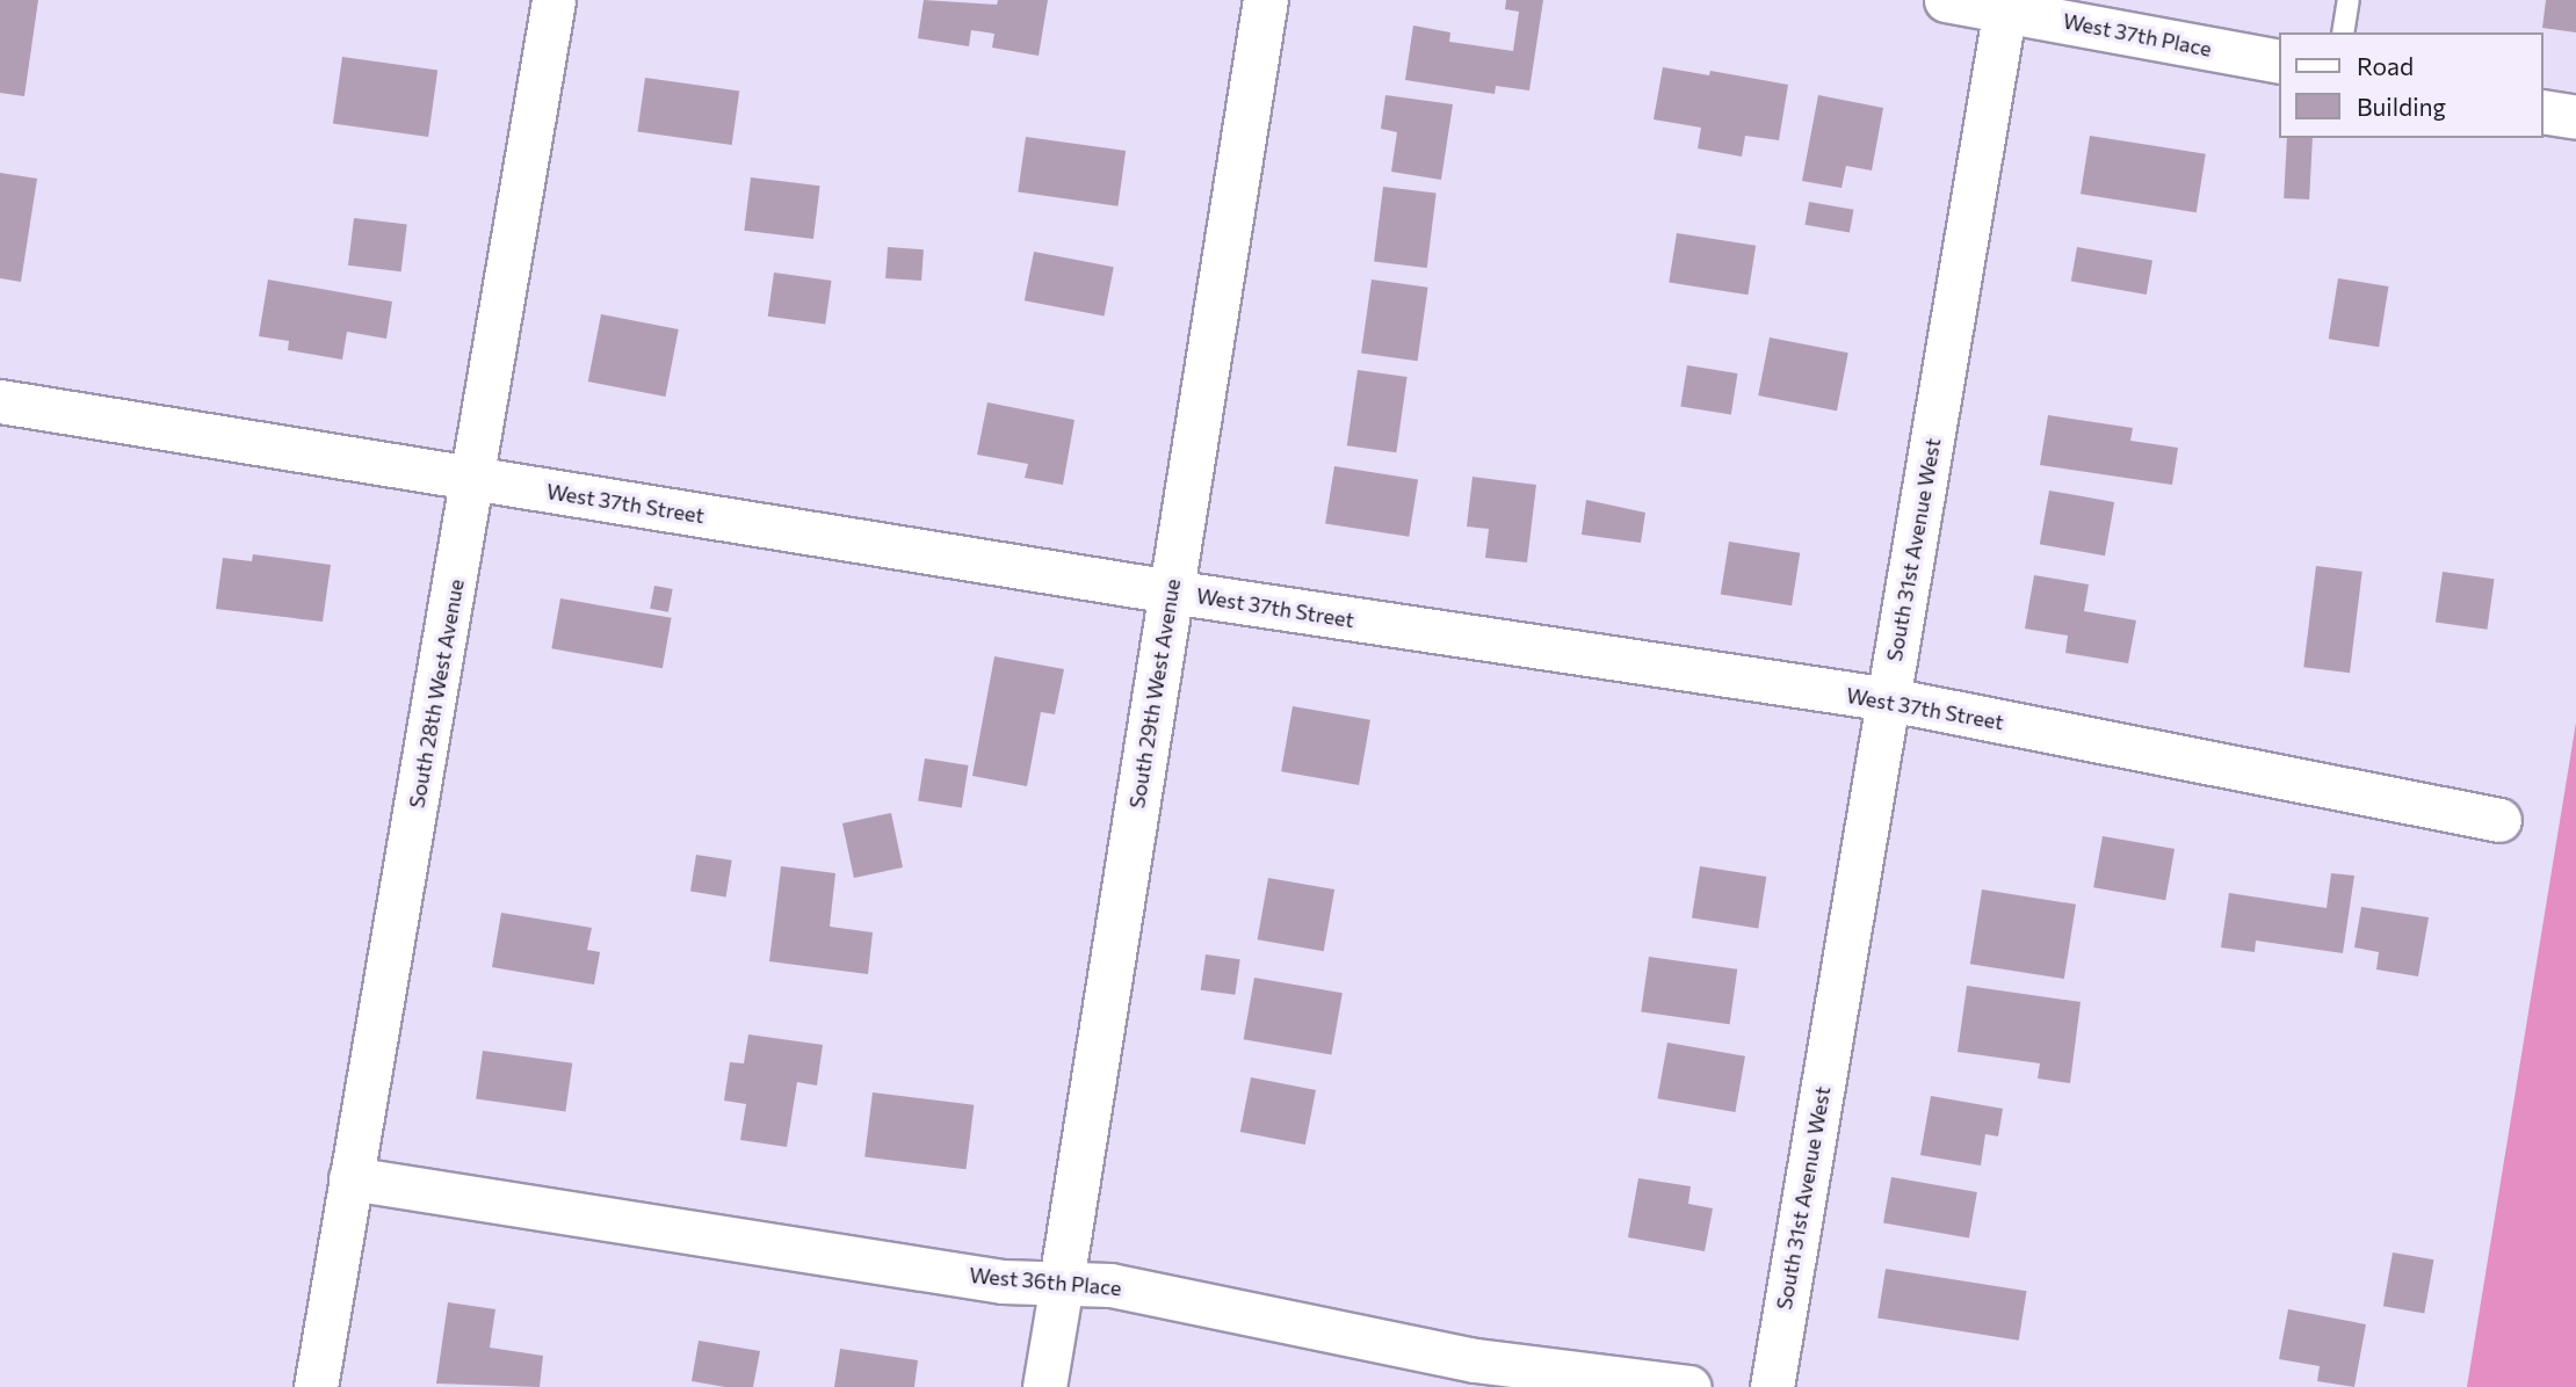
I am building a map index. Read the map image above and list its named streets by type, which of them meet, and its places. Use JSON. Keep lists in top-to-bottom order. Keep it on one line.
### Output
{"streets":{"street":["West 37th Place","West 37th Street","South 31st Avenue West","South 28th West Avenue","South 29th West Avenue","West 36th Place"]},"crossings":[["West 37th Place","South 31st Avenue West"],["West 37th Street","South 31st Avenue West"],["West 37th Street","South 28th West Avenue"],["West 37th Street","South 29th West Avenue"],["South 28th West Avenue","West 36th Place"],["South 29th West Avenue","West 36th Place"]],"legend":["Road","Building"]}
